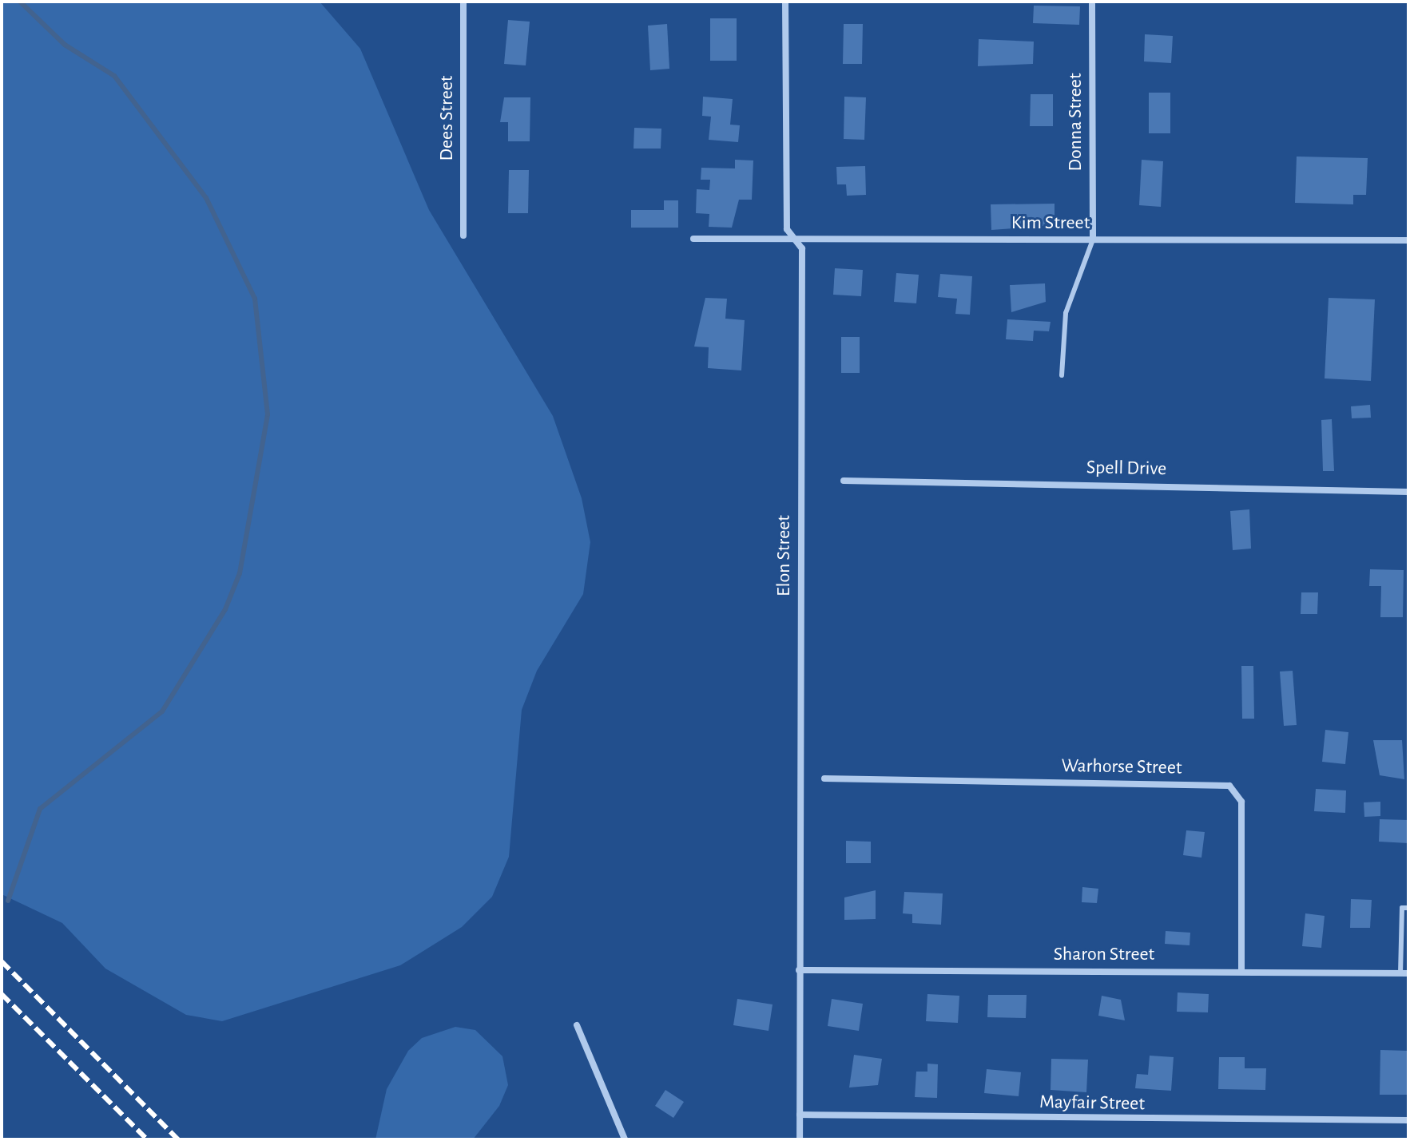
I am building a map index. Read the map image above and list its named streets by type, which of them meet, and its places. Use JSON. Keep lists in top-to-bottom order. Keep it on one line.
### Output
{"streets":{"street":["Dees Street","Donna Street","Kim Street","Spell Drive","Elon Street","Warhorse Street","Sharon Street","Mayfair Street"]},"crossings":[["Donna Street","Kim Street"],["Kim Street","Elon Street"],["Elon Street","Sharon Street"],["Elon Street","Mayfair Street"],["Warhorse Street","Sharon Street"]]}
